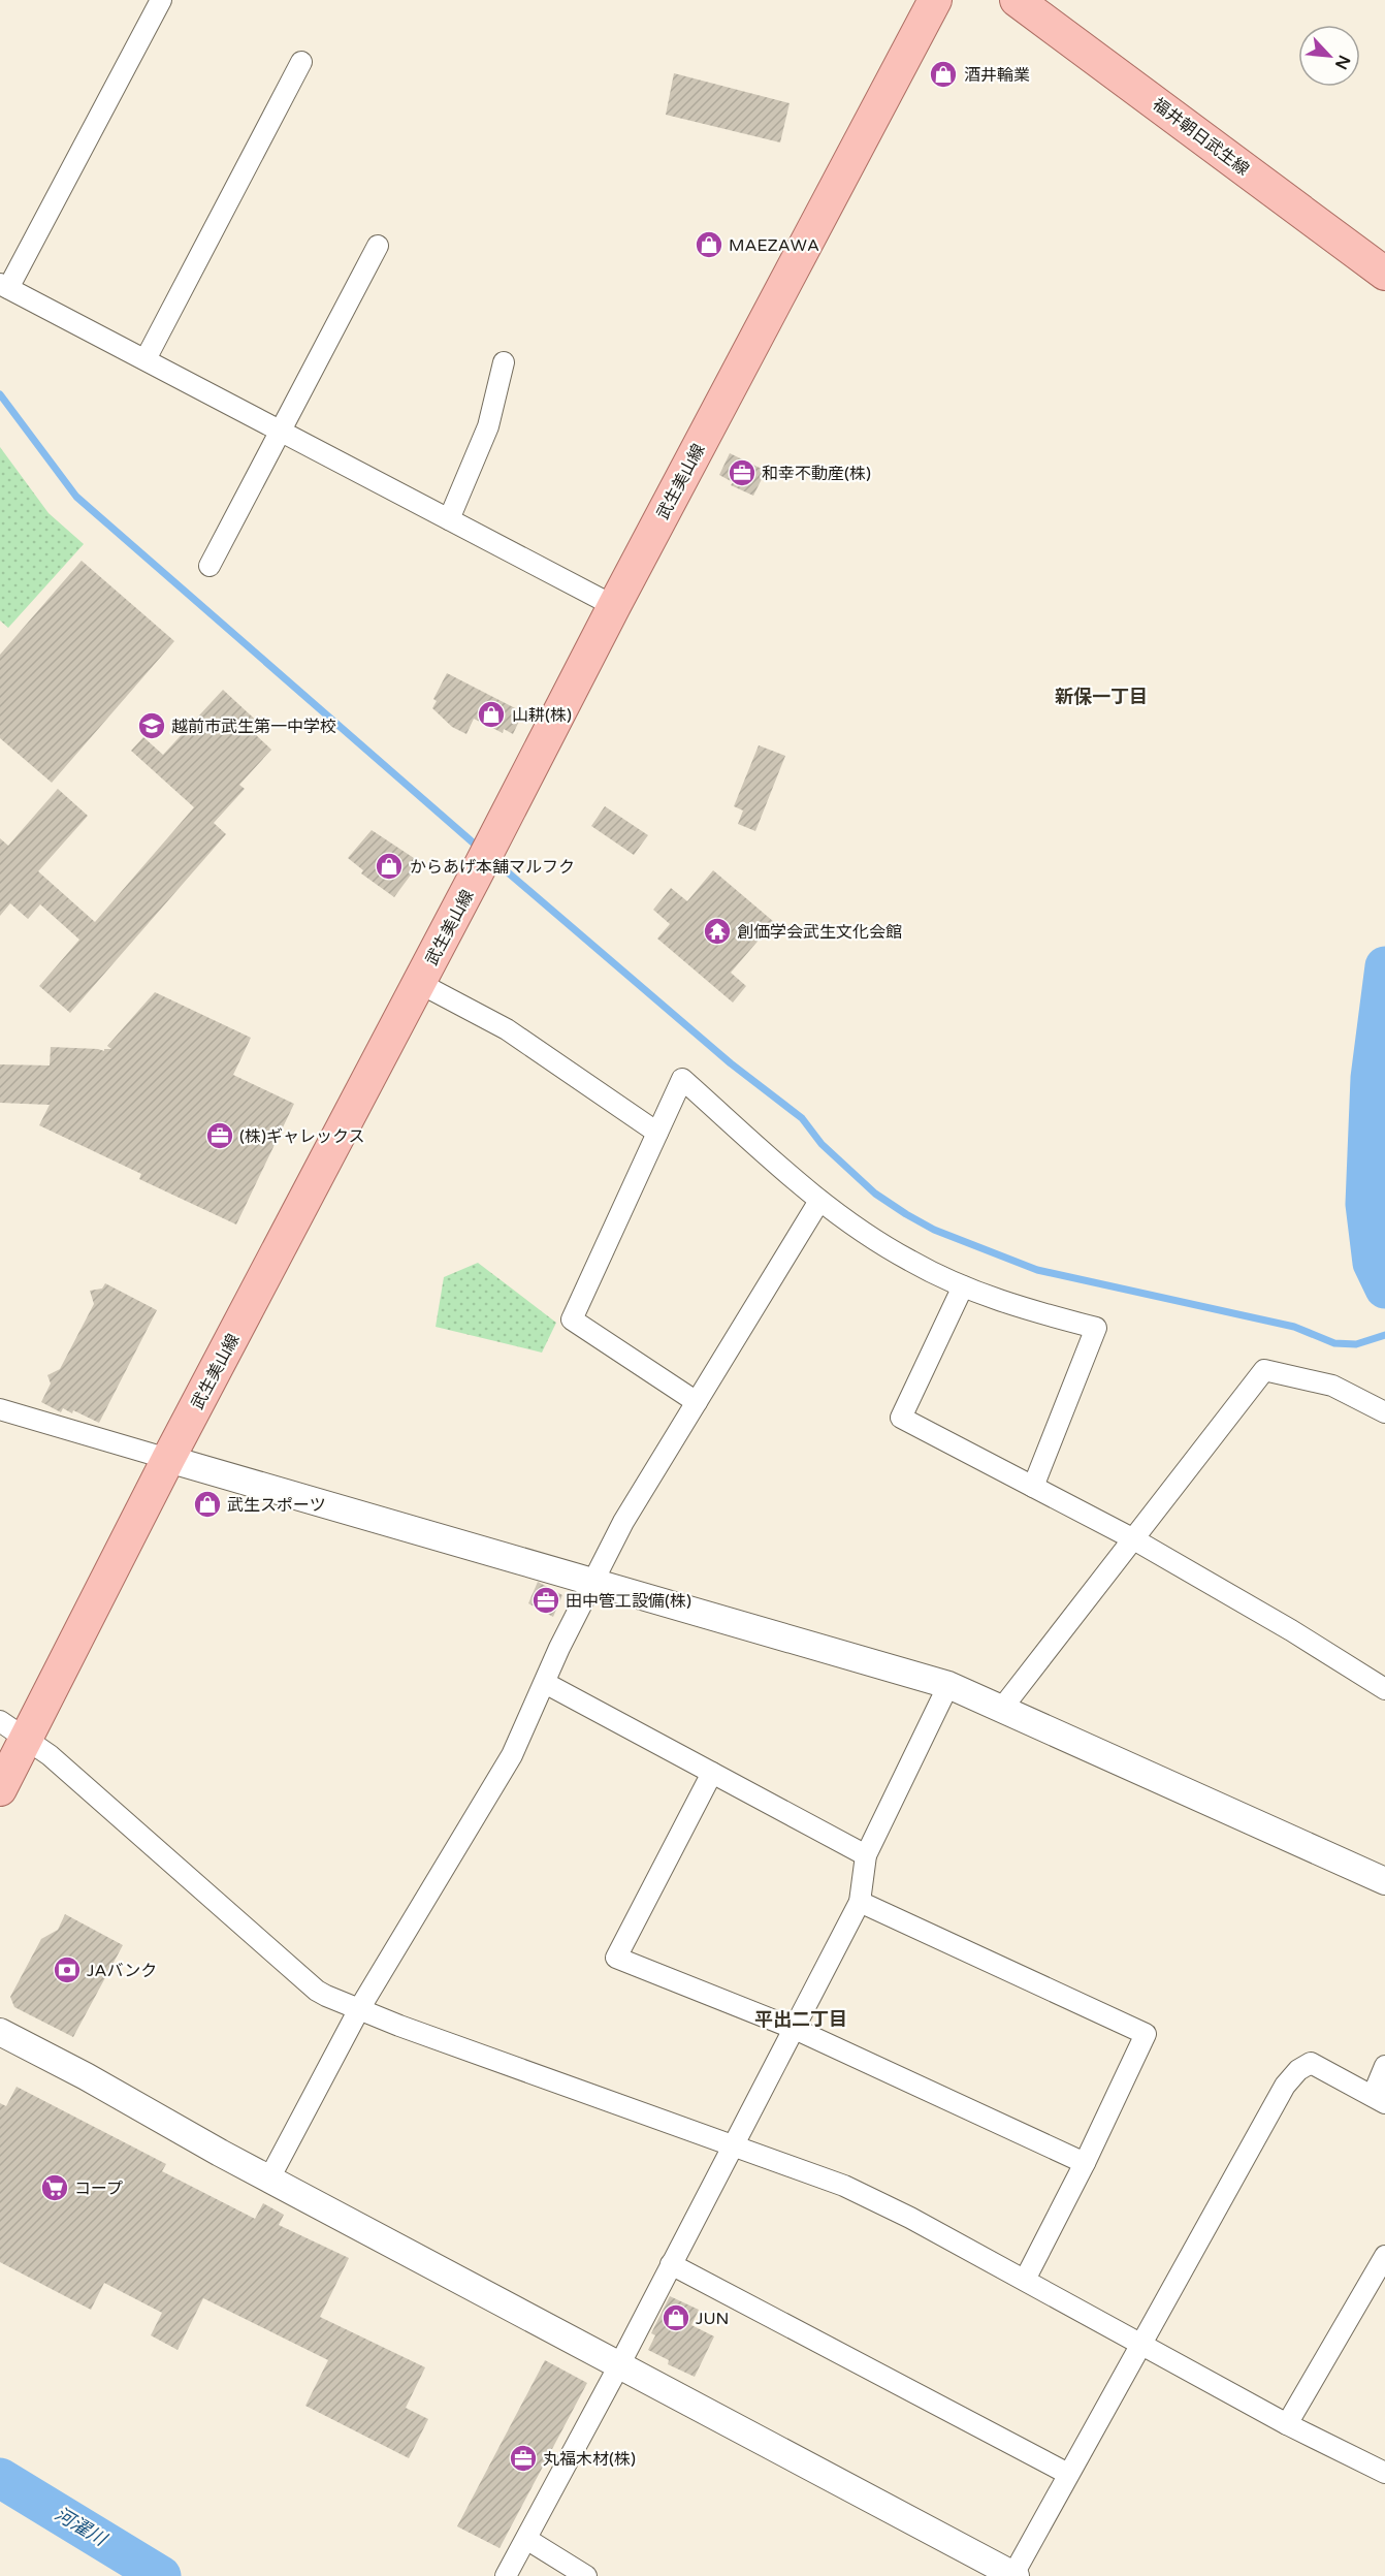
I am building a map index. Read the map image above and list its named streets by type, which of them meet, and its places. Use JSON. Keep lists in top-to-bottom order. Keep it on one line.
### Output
{"streets":{"main road":["福井朝日武生線","武生美山線"]},"districts":["新保一丁目","平出二丁目"],"water":["河濯川"],"places":{"shop":["酒井輪業","MAEZAWA","山耕(株)","からあげ本舗マルフク","武生スポーツ","JUN"],"office":["和幸不動産(株)","(株)ギャレックス","田中管工設備(株)","丸福木材(株)"],"school or university":["越前市武生第一中学校"],"temple":["創価学会武生文化会館"],"bank":["JAバンク"],"supermarket":["コープ"]},"north":"bottom right"}
